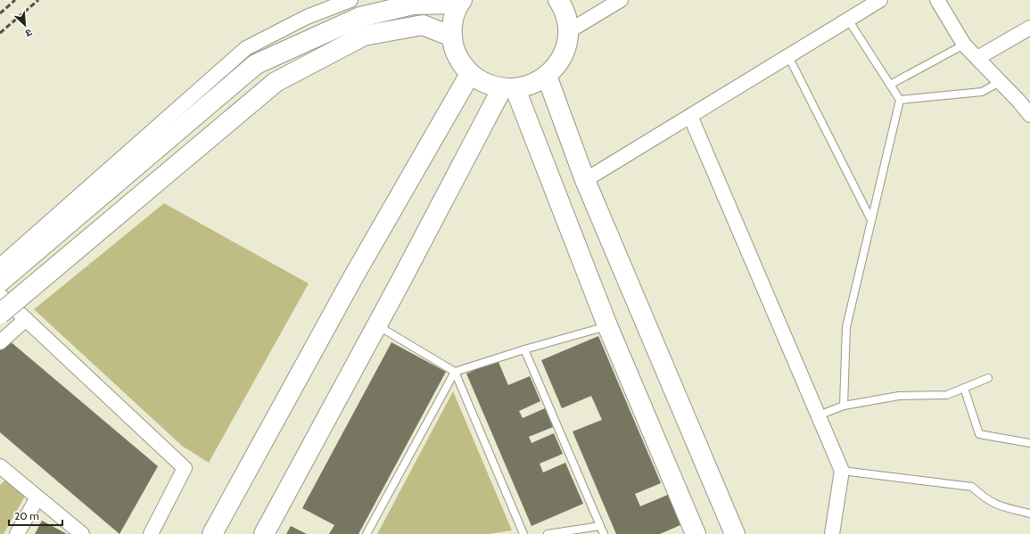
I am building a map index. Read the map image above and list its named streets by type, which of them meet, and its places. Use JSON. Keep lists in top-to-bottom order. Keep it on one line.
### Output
{"scale_bar":"20 m","north":"bottom right"}
